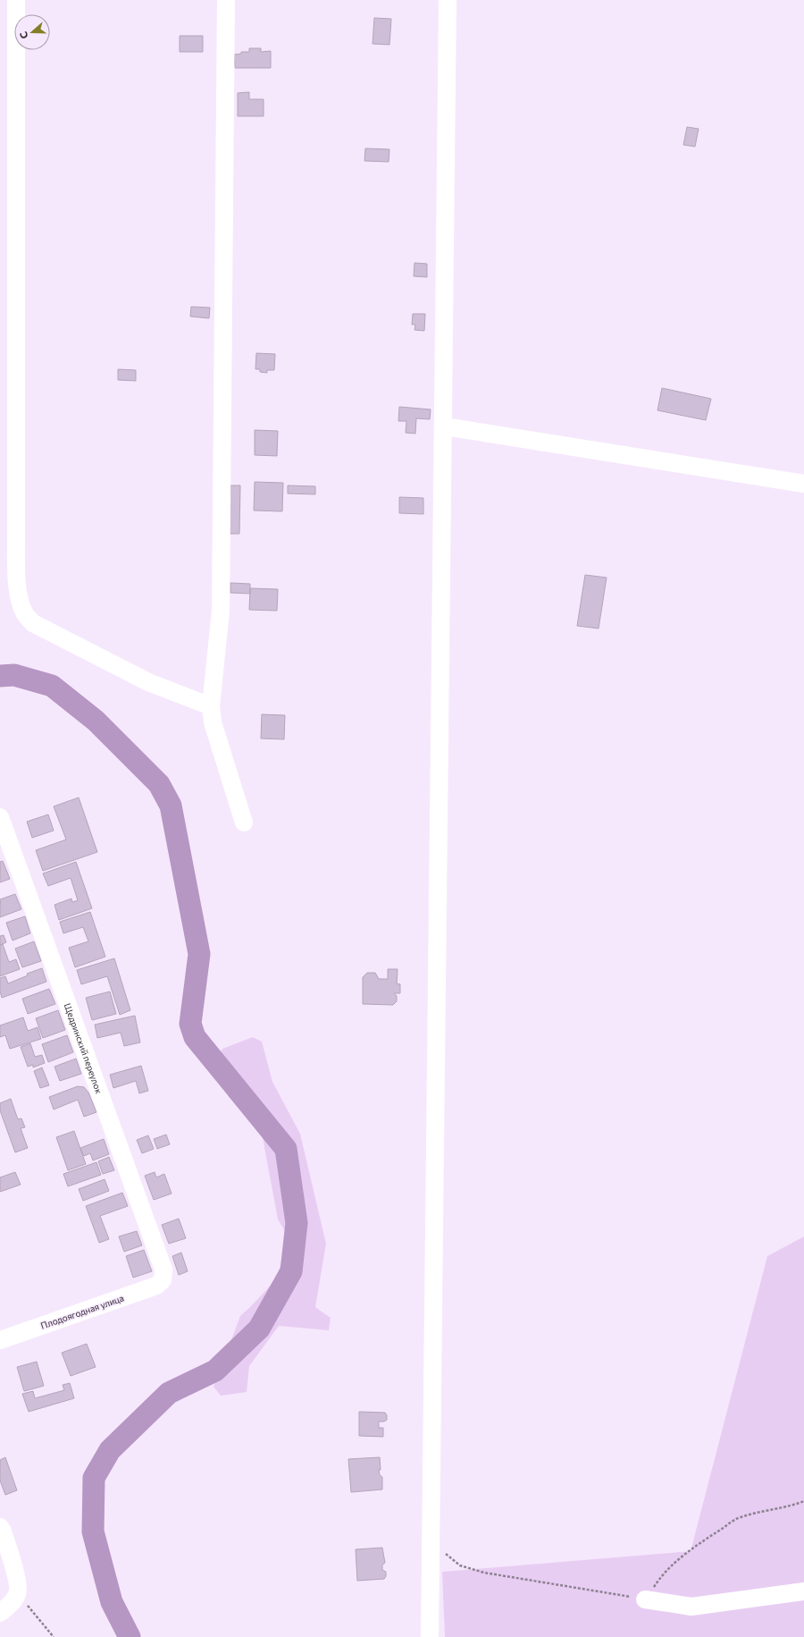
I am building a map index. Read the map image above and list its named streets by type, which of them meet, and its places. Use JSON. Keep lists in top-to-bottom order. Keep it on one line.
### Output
{"streets":{"street":["Щедринский переулок","Плодоягодная улица"]},"crossings":[["Щедринский переулок","Плодоягодная улица"]],"north":"left"}
